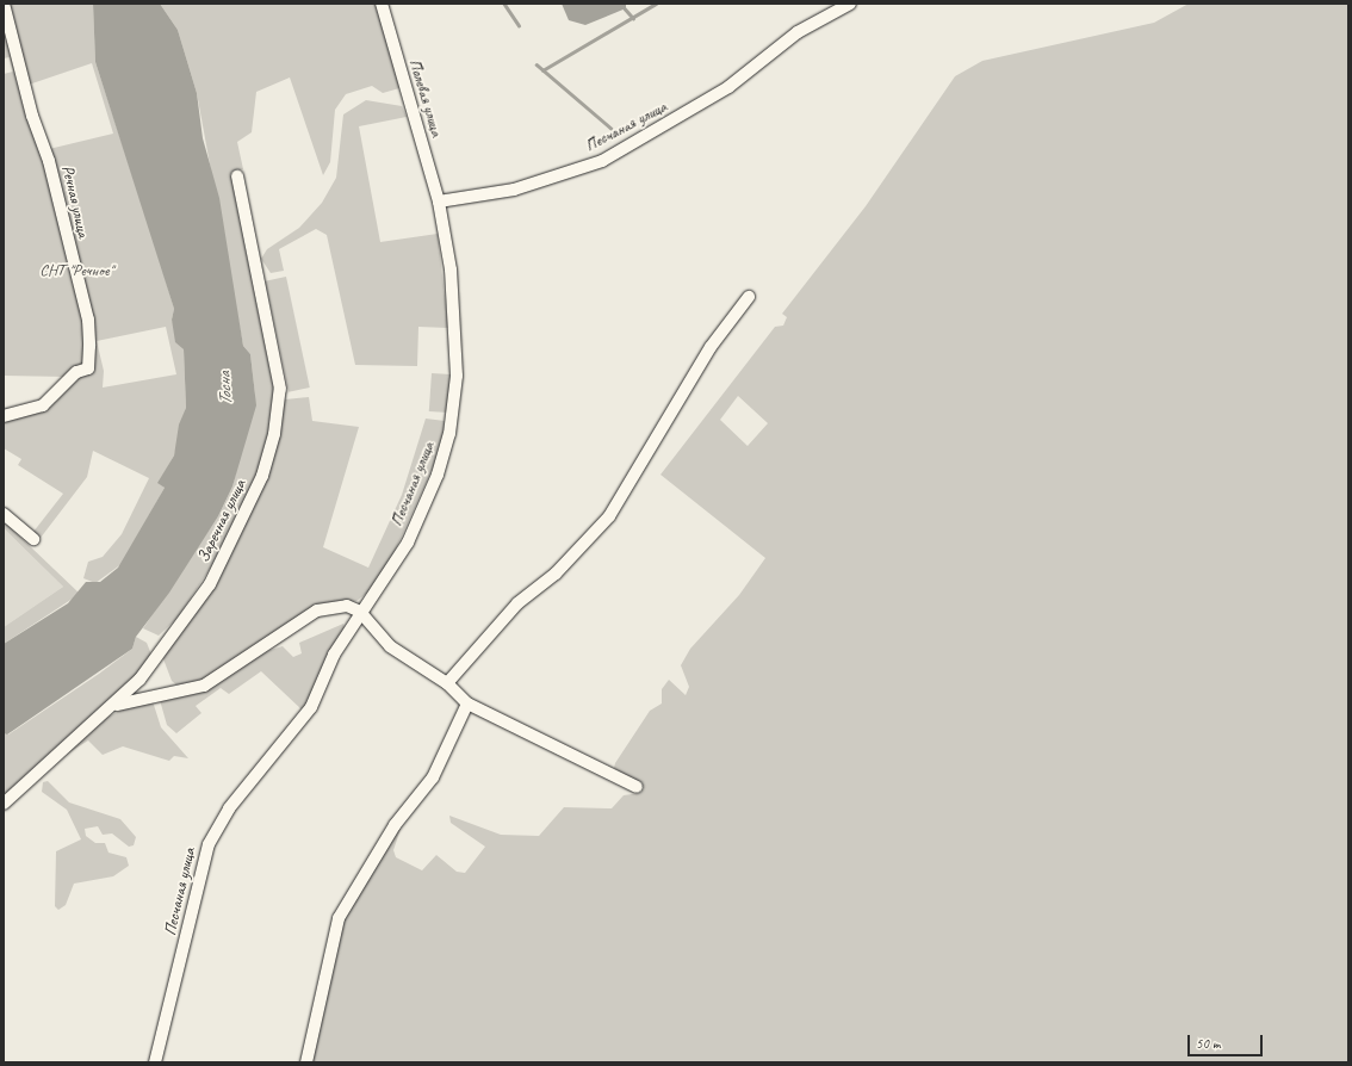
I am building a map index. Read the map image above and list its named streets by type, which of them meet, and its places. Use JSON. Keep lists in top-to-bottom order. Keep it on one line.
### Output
{"streets":{"street":["Полевая улица","Песчаная улица","Речная улица","Заречная улица"]},"crossings":[["Полевая улица","Песчаная улица"]],"water":["Тосна"],"parks":["СНТ \"Речное\""],"scale_bar":"50 m"}
